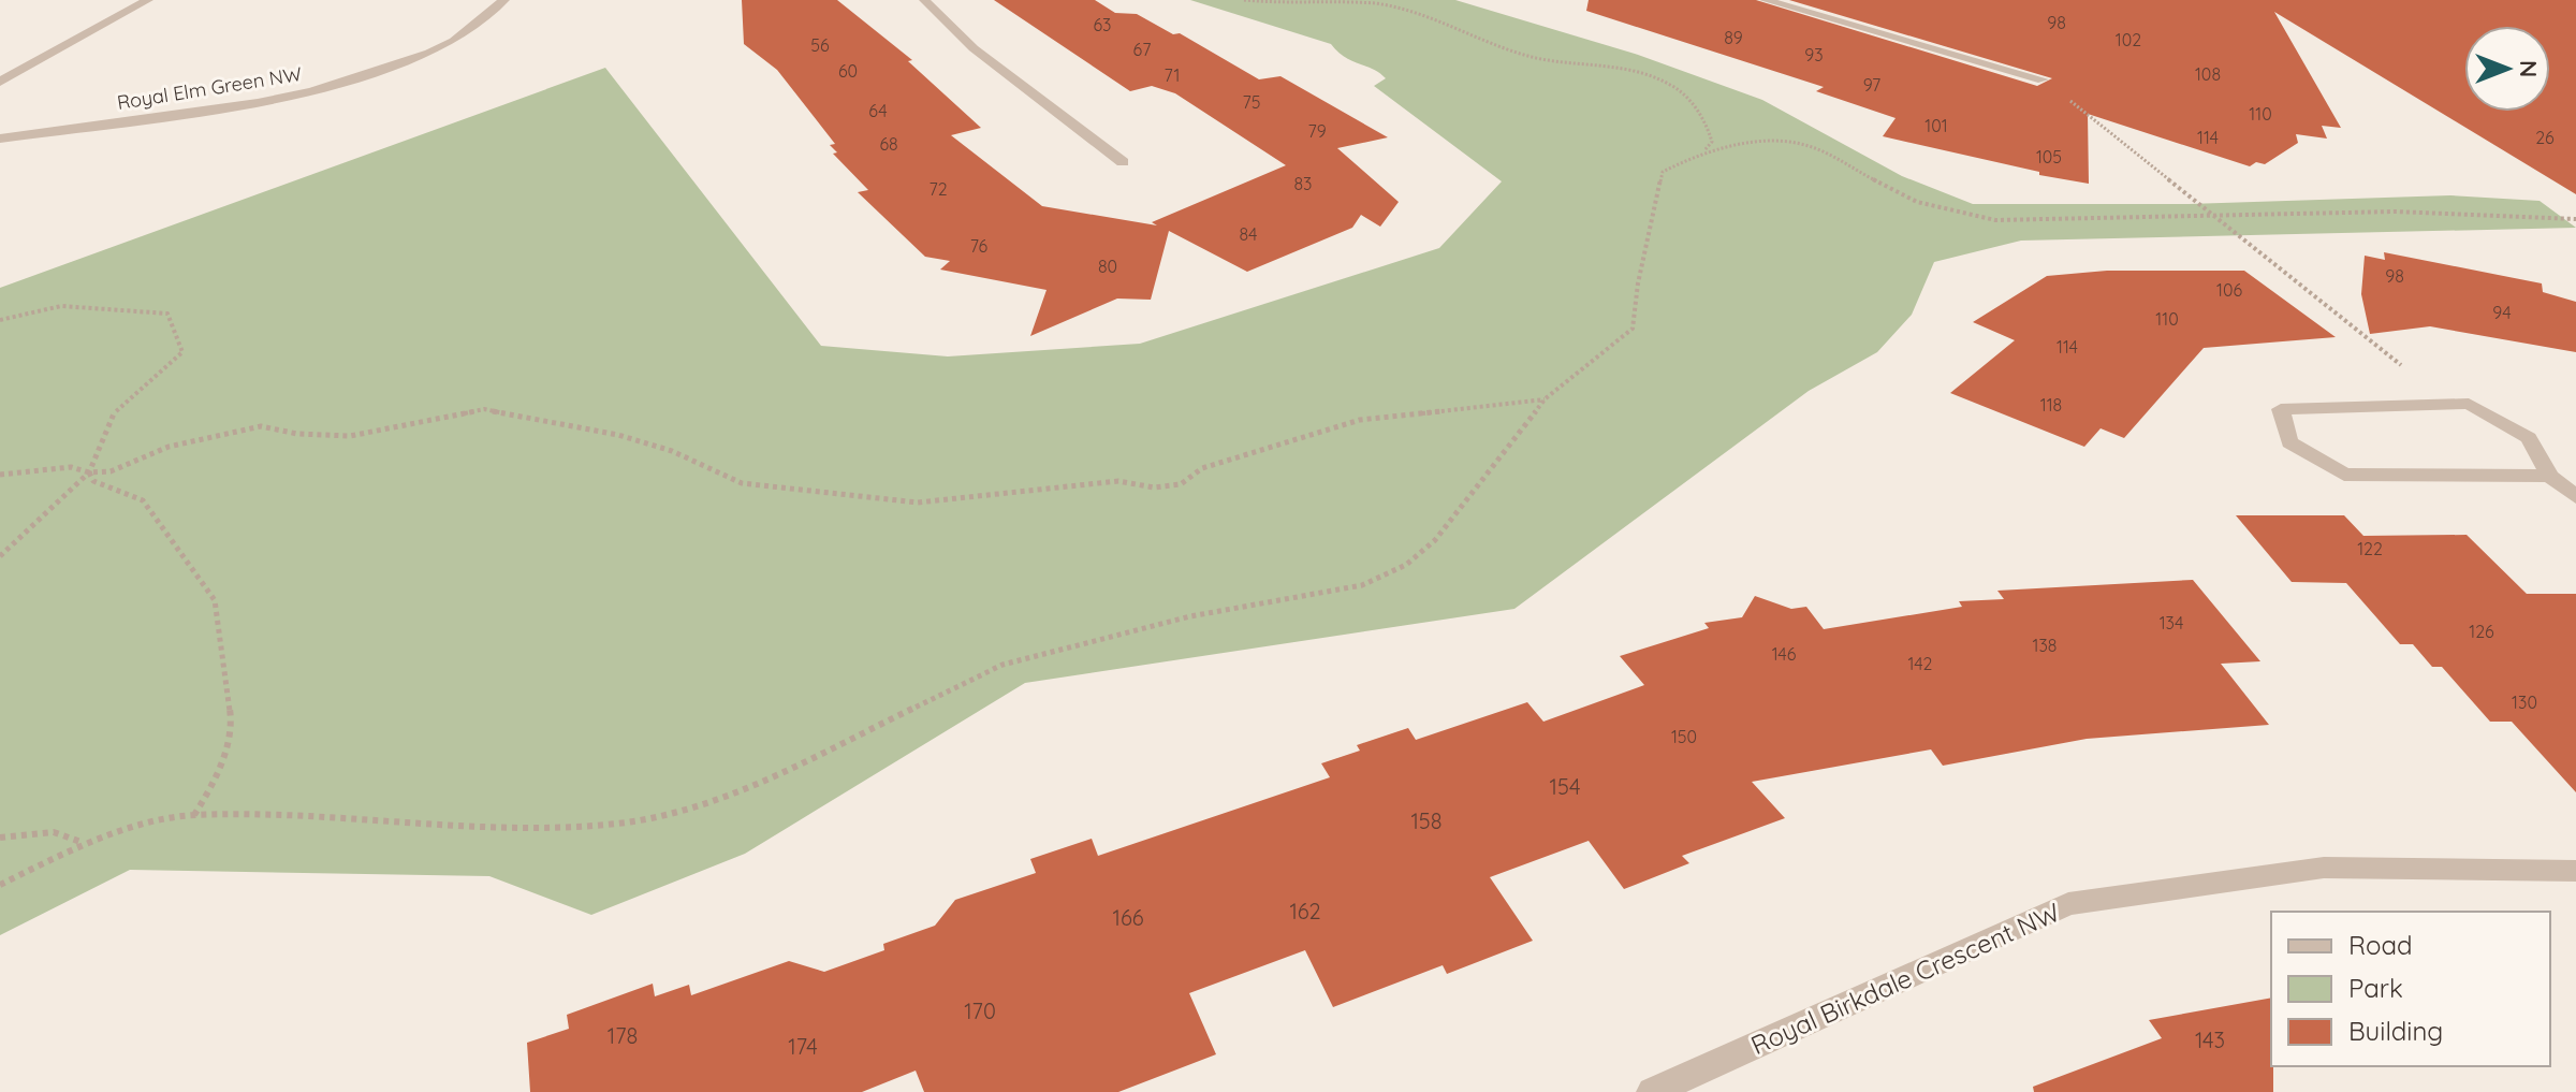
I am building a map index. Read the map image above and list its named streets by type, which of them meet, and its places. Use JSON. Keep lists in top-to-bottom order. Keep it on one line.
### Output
{"streets":{"street":["Royal Elm Green NW","Royal Birkdale Crescent NW"]},"house_numbers":["98","63","89","102","56","67","93","60","108","71","97","75","64","110","101","79","114","26","68","105","83","72","84","76","80","98","106","94","110","114","118","122","134","126","138","146","142","130","150","154","158","162","166","170","178","143","174"],"legend":["Road","Park","Building"],"north":"right"}
